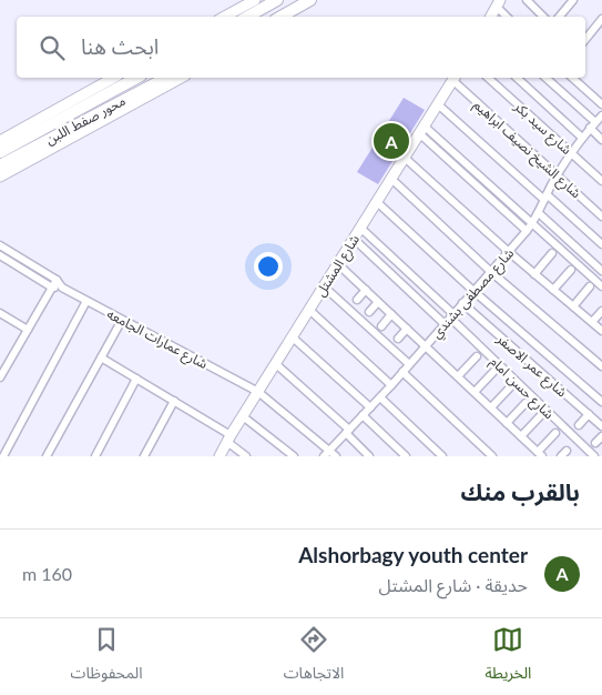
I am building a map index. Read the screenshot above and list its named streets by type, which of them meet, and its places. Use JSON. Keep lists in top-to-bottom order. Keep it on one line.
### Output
{"streets":{"main road":["محور صفط اللبن"],"street":["شارع سيد بكر","شارع الشيخ نصيف ابراهيم","شارع المشتل","شارع مصطفى بشندي","شارع عمارات الجامعه","شارع عمر الاصفر","شارع حسن امام"]},"crossings":[["شارع سيد بكر","شارع مصطفى بشندي"],["شارع الشيخ نصيف ابراهيم","شارع المشتل"],["شارع الشيخ نصيف ابراهيم","شارع مصطفى بشندي"],["شارع المشتل","شارع عمارات الجامعه"],["شارع مصطفى بشندي","شارع عمارات الجامعه"],["شارع مصطفى بشندي","شارع عمر الاصفر"],["شارع مصطفى بشندي","شارع حسن امام"]],"page":{"search":"ابحث هنا","pins":"A","heading":"بالقرب منك","list":[{"mark":"A","name":"Alshorbagy youth center","note":"حديقة · شارع المشتل","value":"160 m"}],"nav":["الخريطة","الاتجاهات","المحفوظات"]}}
